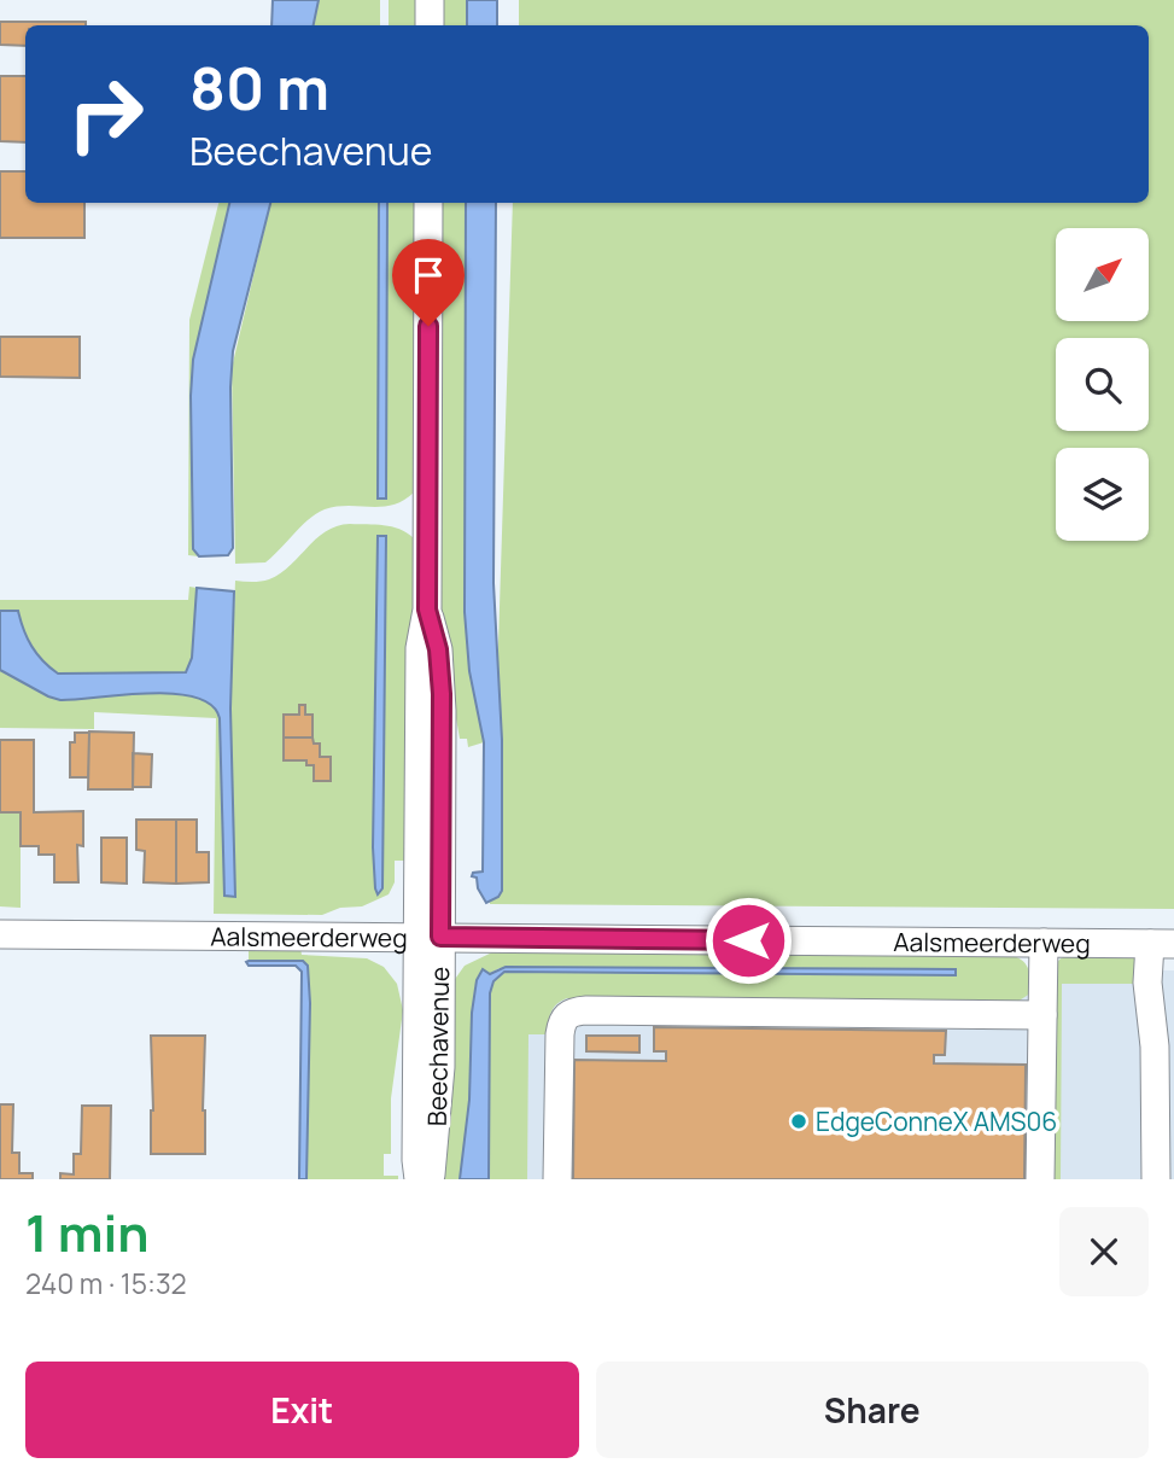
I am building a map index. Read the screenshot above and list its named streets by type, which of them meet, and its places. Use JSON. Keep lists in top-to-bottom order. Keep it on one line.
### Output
{"streets":{"street":["Aalsmeerderweg","Beechavenue"]},"crossings":[["Aalsmeerderweg","Beechavenue"]],"places":["EdgeConneX AMS06"],"north":"top right","page":{"turn":["80 m","Beechavenue"],"heading":["1 min","240 m · 15:32"],"buttons":["Exit","Share"]}}
